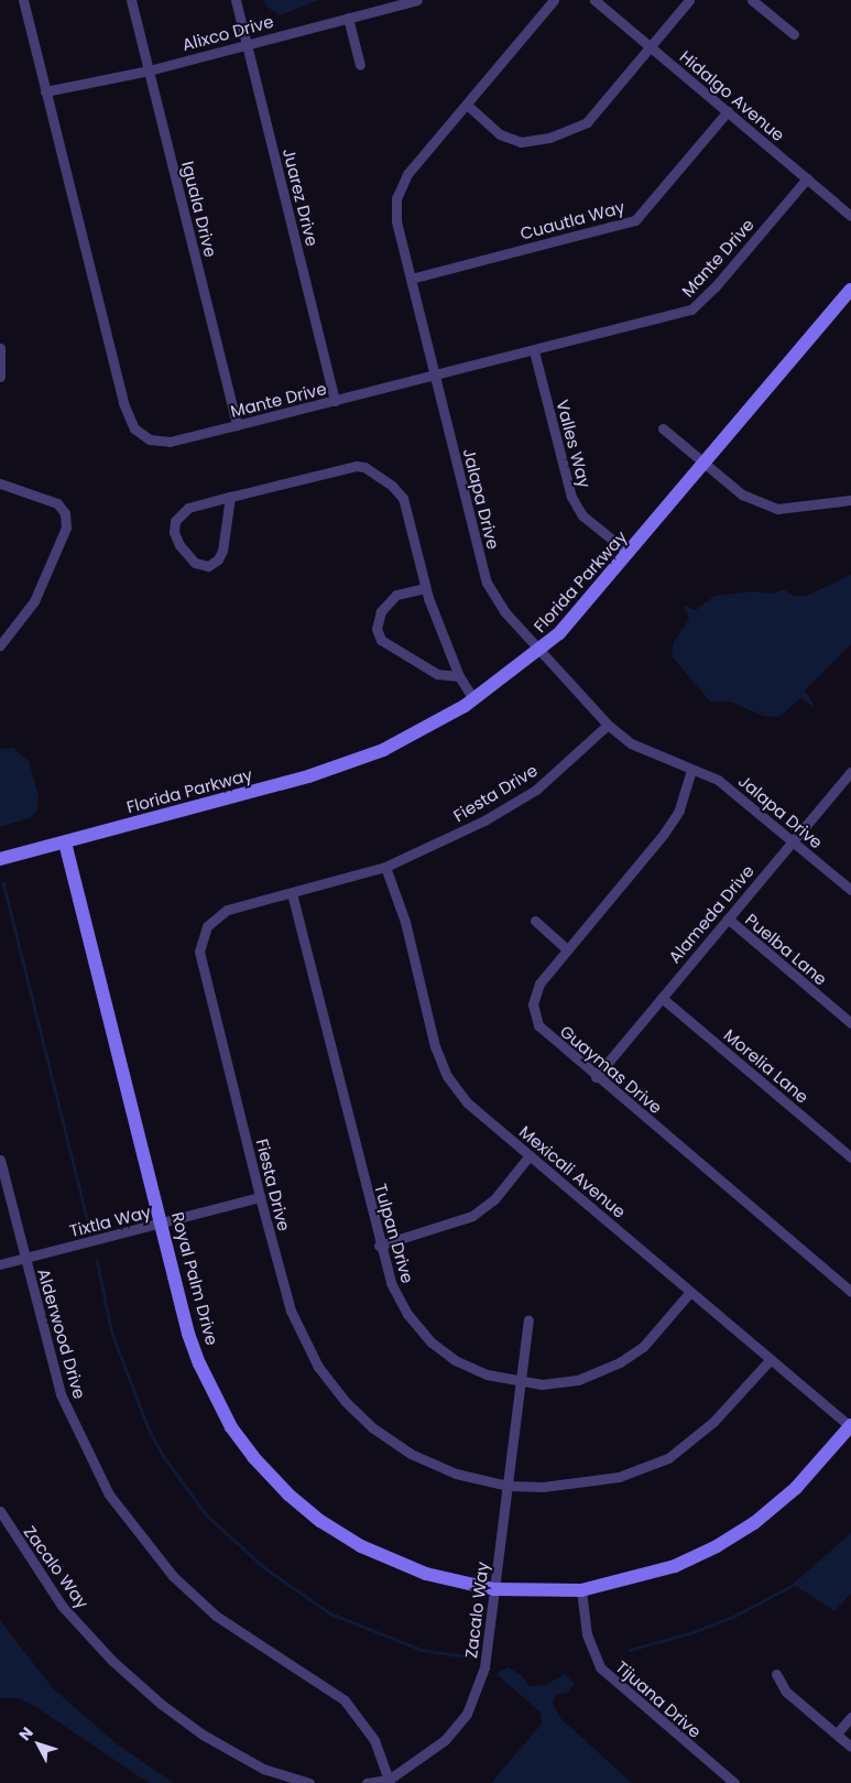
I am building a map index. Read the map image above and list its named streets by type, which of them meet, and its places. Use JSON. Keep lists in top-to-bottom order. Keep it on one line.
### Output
{"streets":{"street":["Alixco Drive","Hidalgo Avenue","Juarez Drive","Iguala Drive","Cuautla Way","Mante Drive","Valles Way","Jalapa Drive","Florida Parkway","Fiesta Drive","Alameda Drive","Puelba Lane","Morelia Lane","Guaymas Drive","Mexicali Avenue","Tixtla Way","Tulpan Drive","Royal Palm Drive","Alderwood Drive","Zacalo Way","Tijuana Drive"]},"crossings":[["Alixco Drive","Juarez Drive"],["Alixco Drive","Iguala Drive"],["Alixco Drive","Mante Drive"],["Hidalgo Avenue","Cuautla Way"],["Hidalgo Avenue","Mante Drive"],["Juarez Drive","Mante Drive"],["Iguala Drive","Mante Drive"],["Cuautla Way","Jalapa Drive"],["Mante Drive","Valles Way"],["Mante Drive","Jalapa Drive"],["Valles Way","Florida Parkway"],["Jalapa Drive","Florida Parkway"],["Jalapa Drive","Fiesta Drive"],["Jalapa Drive","Alameda Drive"],["Jalapa Drive","Guaymas Drive"],["Florida Parkway","Royal Palm Drive"],["Fiesta Drive","Mexicali Avenue"],["Fiesta Drive","Tixtla Way"],["Fiesta Drive","Tulpan Drive"],["Fiesta Drive","Zacalo Way"],["Alameda Drive","Puelba Lane"],["Alameda Drive","Morelia Lane"],["Alameda Drive","Guaymas Drive"],["Mexicali Avenue","Tulpan Drive"],["Mexicali Avenue","Royal Palm Drive"],["Tixtla Way","Royal Palm Drive"],["Tixtla Way","Alderwood Drive"],["Tulpan Drive","Zacalo Way"],["Royal Palm Drive","Zacalo Way"],["Royal Palm Drive","Tijuana Drive"],["Alderwood Drive","Zacalo Way"]],"north":"top left"}
